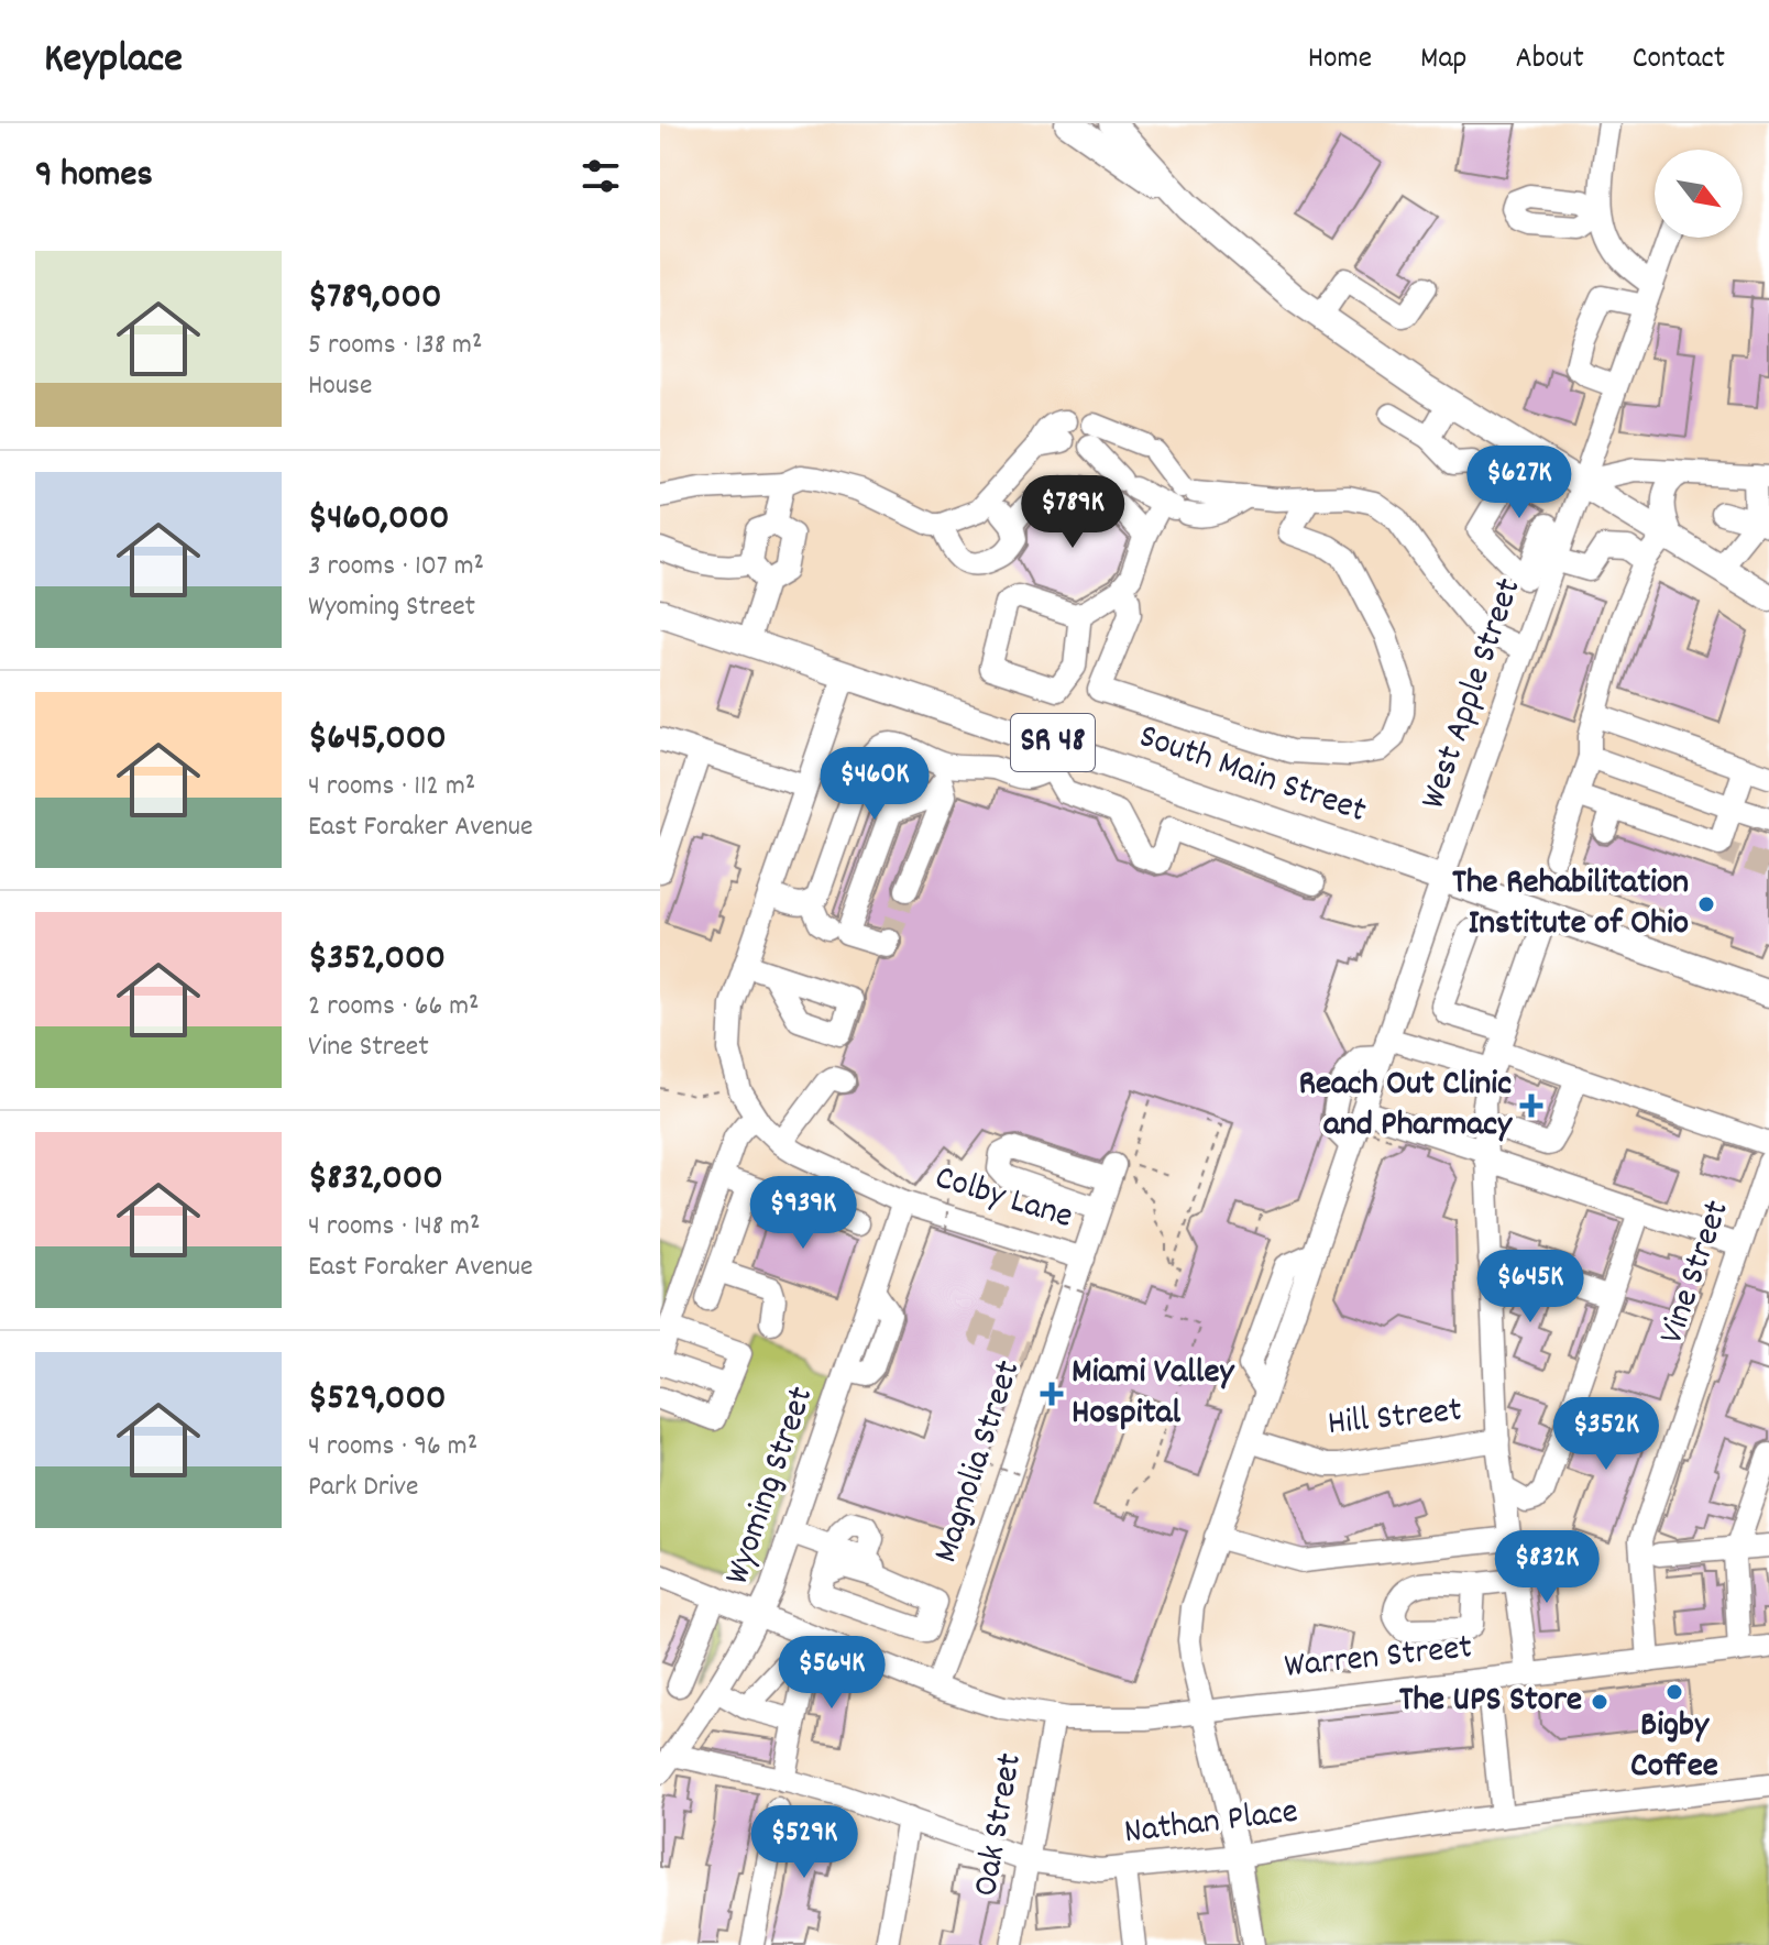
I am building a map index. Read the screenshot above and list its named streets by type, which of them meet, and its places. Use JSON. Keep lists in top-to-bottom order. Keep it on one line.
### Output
{"streets":{"main road":["SR 48","South Main Street"],"street":["West Apple Street","Colby Lane","Vine Street","Hill Street","Magnolia Street","Wyoming Street","Warren Street","Nathan Place","Oak Street"]},"crossings":[["West Apple Street","South Main Street"],["West Apple Street","Hill Street"],["West Apple Street","Warren Street"],["West Apple Street","Nathan Place"],["Colby Lane","Magnolia Street"],["Colby Lane","Wyoming Street"],["Vine Street","Warren Street"],["Magnolia Street","Warren Street"],["Wyoming Street","Warren Street"],["Wyoming Street","Nathan Place"],["Warren Street","Oak Street"],["Nathan Place","Oak Street"]],"places":{"other":["The Rehabilitation Institute of Ohio","Bigby Coffee","The UPS Store"],"health":["Reach Out Clinic and Pharmacy","Miami Valley Hospital"]},"north":"bottom right","page":{"header":"Keyplace","nav":["Home","Map","About","Contact"],"heading":"9 homes","list":[{"name":"$789,000","note":"5 rooms · 138 m² · House"},{"name":"$460,000","note":"3 rooms · 107 m² · Wyoming Street"},{"name":"$645,000","note":"4 rooms · 112 m² · East Foraker Avenue"},{"name":"$352,000","note":"2 rooms · 66 m² · Vine Street"},{"name":"$832,000","note":"4 rooms · 148 m² · East Foraker Avenue"},{"name":"$529,000","note":"4 rooms · 96 m² · Park Drive"}],"price":["$627K","$789K","$460K","$939K","$645K","$352K","$832K","$564K","$529K"]}}
